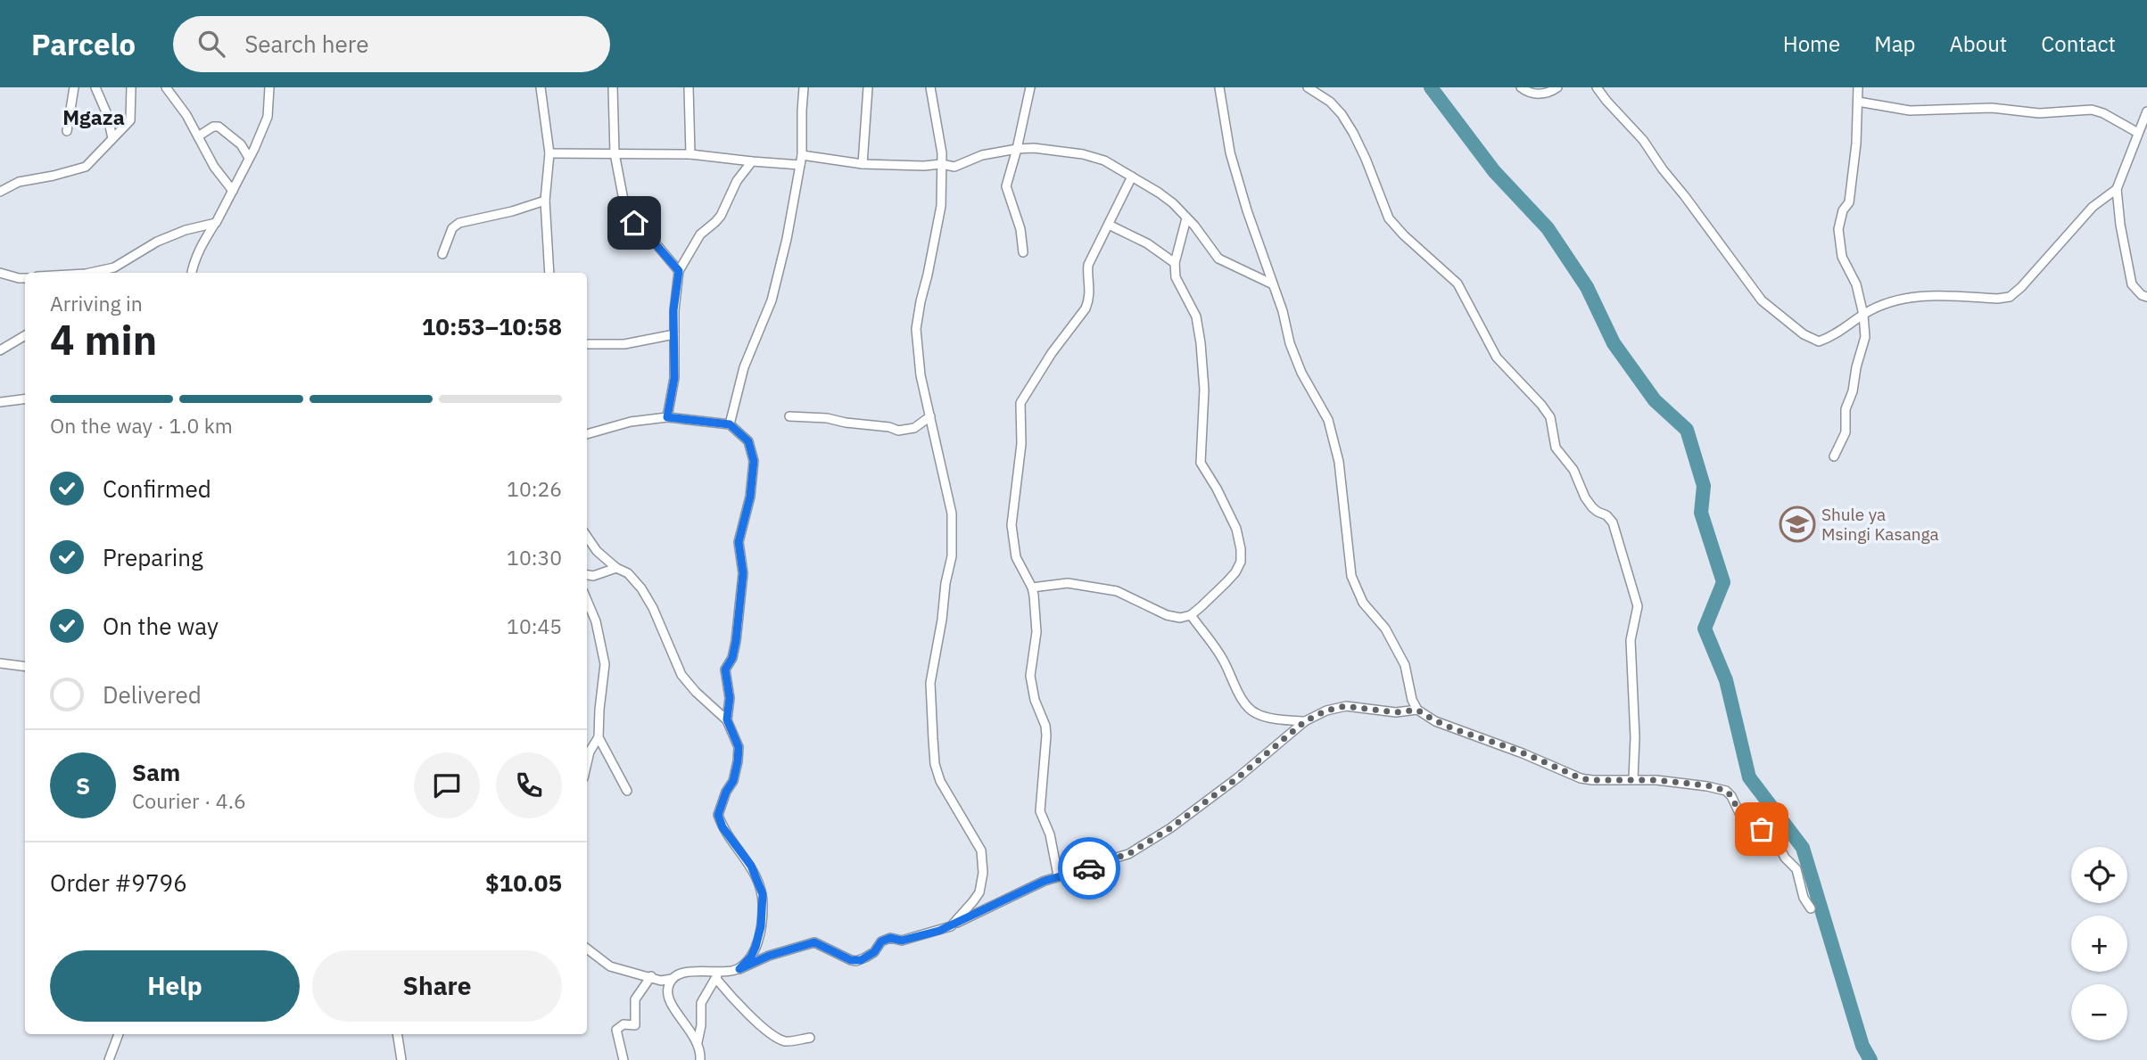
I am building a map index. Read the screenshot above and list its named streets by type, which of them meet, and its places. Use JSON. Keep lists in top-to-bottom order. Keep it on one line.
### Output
{"districts":["Mgaza"],"places":{"school or university":["Shule ya Msingi Kasanga"]},"page":{"header":"Parcelo","search":"Search here","nav":["Home","Map","About","Contact"],"heading":["4 min","Arriving in","10:53–10:58"],"panel":["Sam","Courier · 4.6","Order #9796","$10.05"],"bar":"On the way · 1.0 km","list":[["Confirmed","10:26"],["Preparing","10:30"],["On the way","10:45"],"Delivered"],"round":"S","map_buttons":["+","−"],"buttons":["Help","Share"]}}
